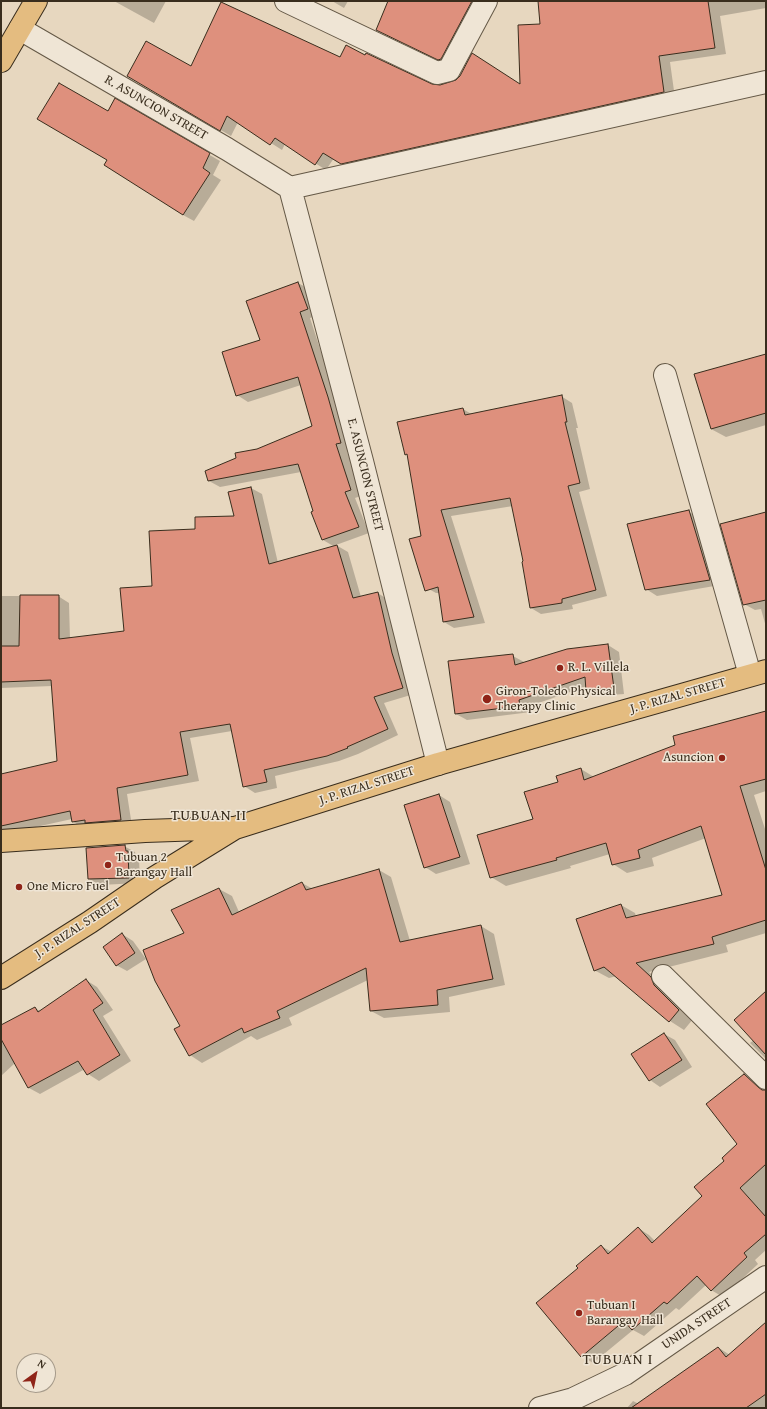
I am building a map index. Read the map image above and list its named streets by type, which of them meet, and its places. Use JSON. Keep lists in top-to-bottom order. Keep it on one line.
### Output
{"streets":{"main road":["J. P. RIZAL STREET"],"street":["R. ASUNCION STREET","E. ASUNCION STREET","UNIDA STREET"]},"crossings":[["R. ASUNCION STREET","E. ASUNCION STREET"],["E. ASUNCION STREET","J. P. RIZAL STREET"]],"districts":["TUBUAN II","TUBUAN I"],"places":["R. L. Villela","Giron-Toledo Physical Therapy Clinic","Asuncion","Tubuan 2 Barangay Hall","One Micro Fuel","Tubuan I Barangay Hall"],"north":"top right"}
